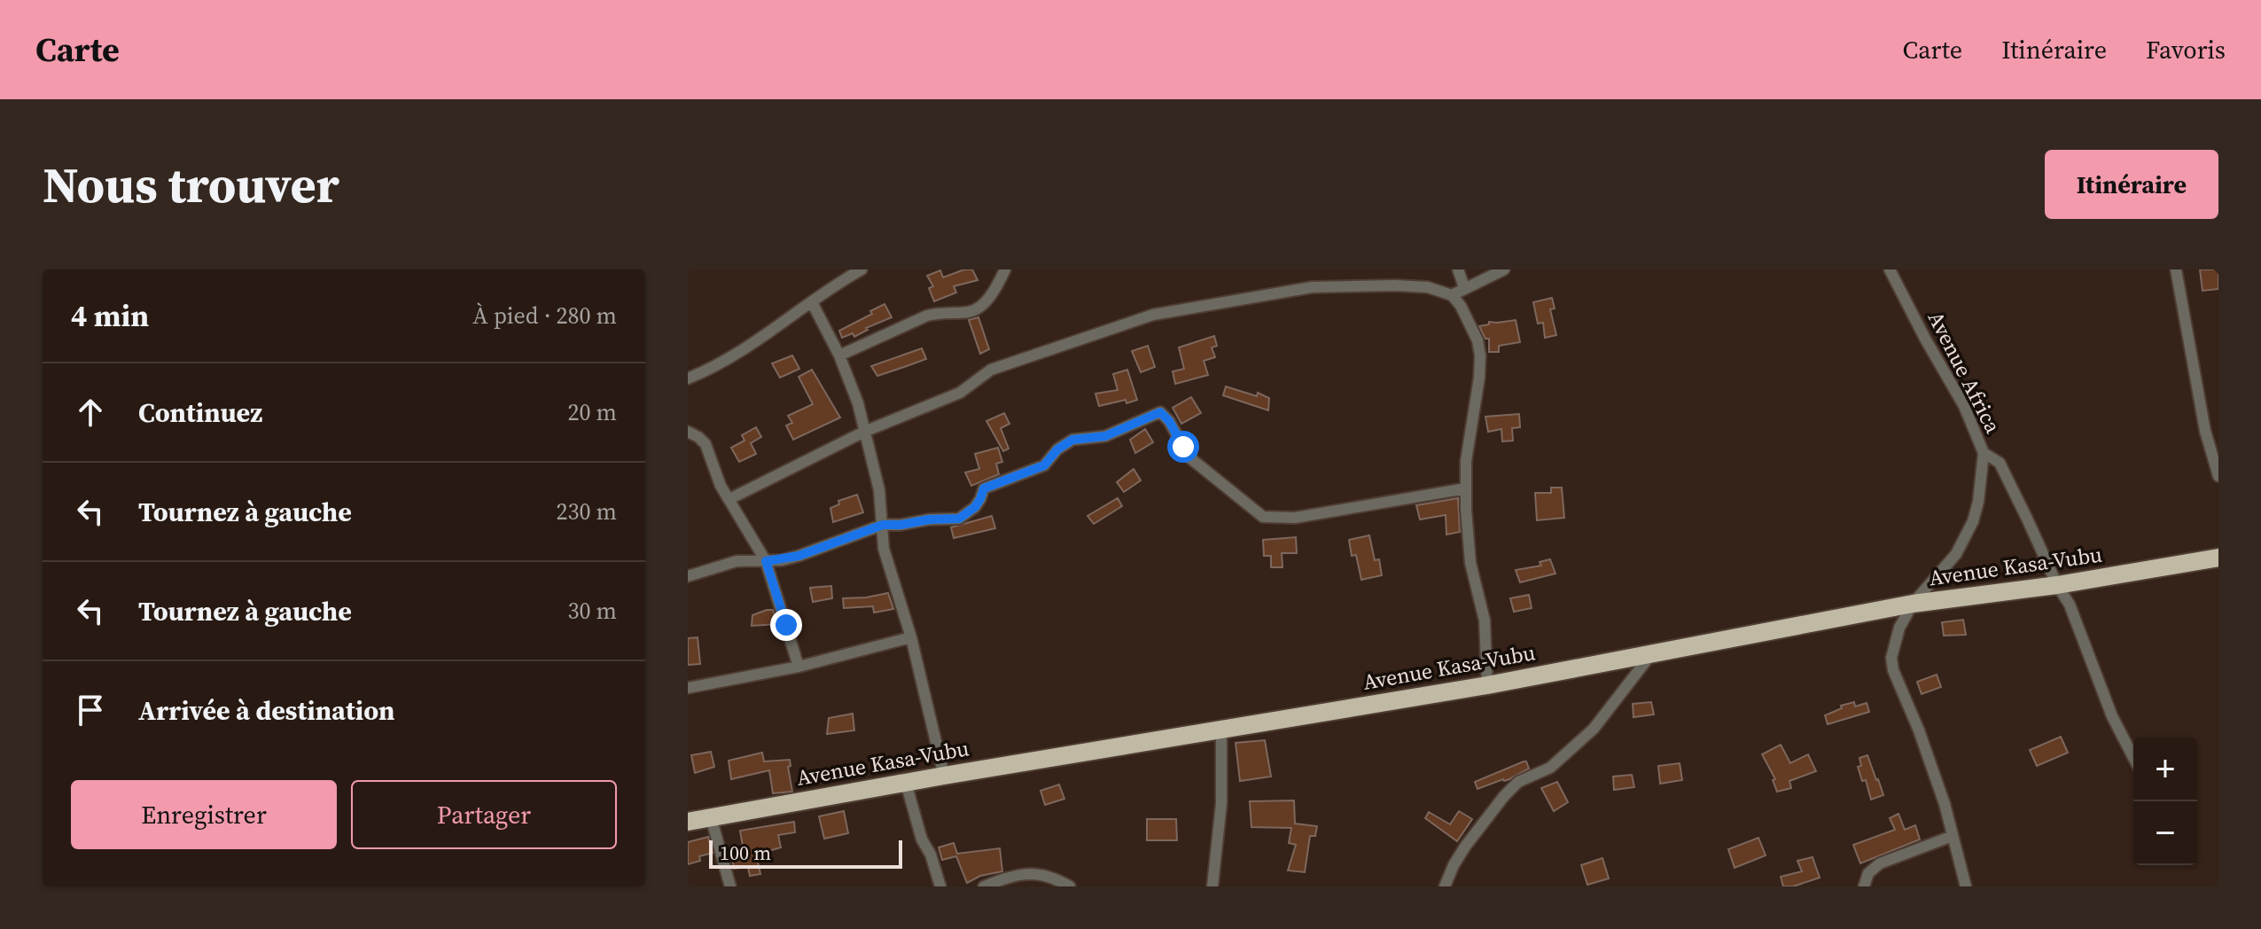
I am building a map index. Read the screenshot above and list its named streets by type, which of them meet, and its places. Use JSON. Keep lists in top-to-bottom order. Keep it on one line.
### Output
{"streets":{"highway":["Avenue Kasa-Vubu"],"street":["Avenue Africa"]},"crossings":[["Avenue Africa","Avenue Kasa-Vubu"]],"scale_bar":"100 m","page":{"header":"Carte","nav":["Carte","Itinéraire","Favoris"],"buttons":["Itinéraire",["Enregistrer","Partager"]],"title":"Nous trouver","heading":["4 min","À pied · 280 m"],"list":[["Continuez","20 m"],["Tournez à gauche","230 m"],["Tournez à gauche","30 m"],"Arrivée à destination"],"map_buttons":["+","−"],"scale":"100 m"}}
